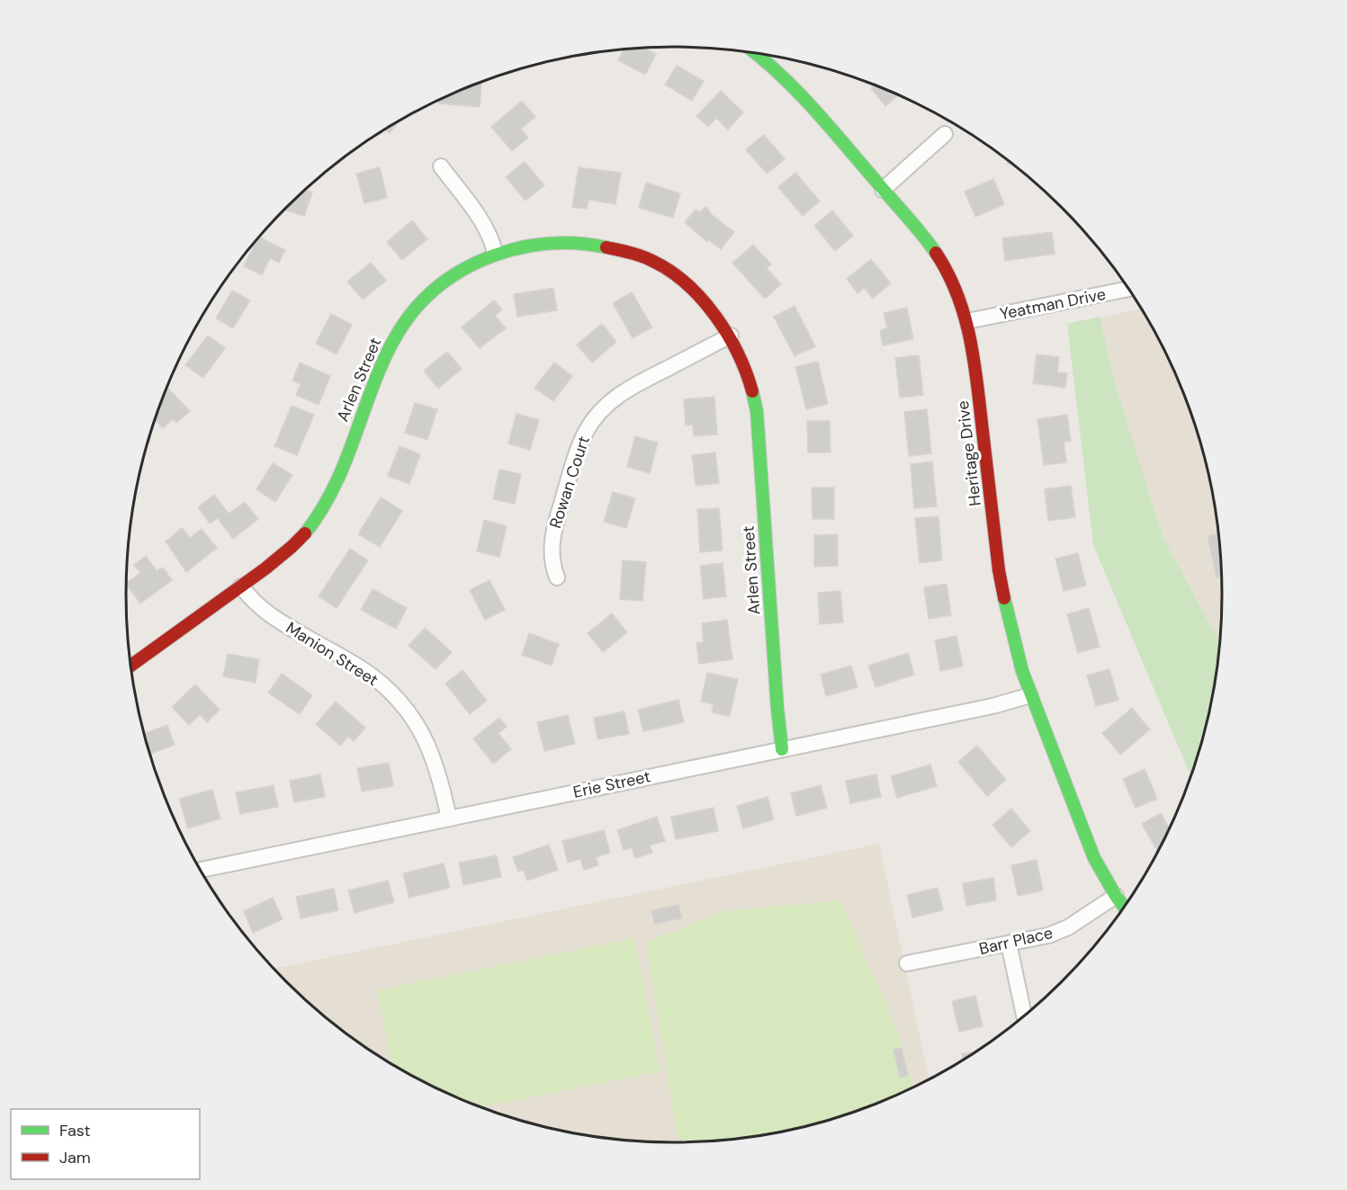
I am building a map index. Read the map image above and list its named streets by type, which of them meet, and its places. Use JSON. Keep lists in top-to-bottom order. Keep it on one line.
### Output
{"streets":{"street":["Yeatman Drive","Arlen Street","Heritage Drive","Rowan Court","Manion Street","Erie Street","Barr Place"]},"crossings":[["Yeatman Drive","Heritage Drive"],["Arlen Street","Rowan Court"],["Arlen Street","Manion Street"],["Arlen Street","Erie Street"],["Heritage Drive","Erie Street"],["Heritage Drive","Barr Place"],["Manion Street","Erie Street"]],"legend":["Fast","Jam"]}
